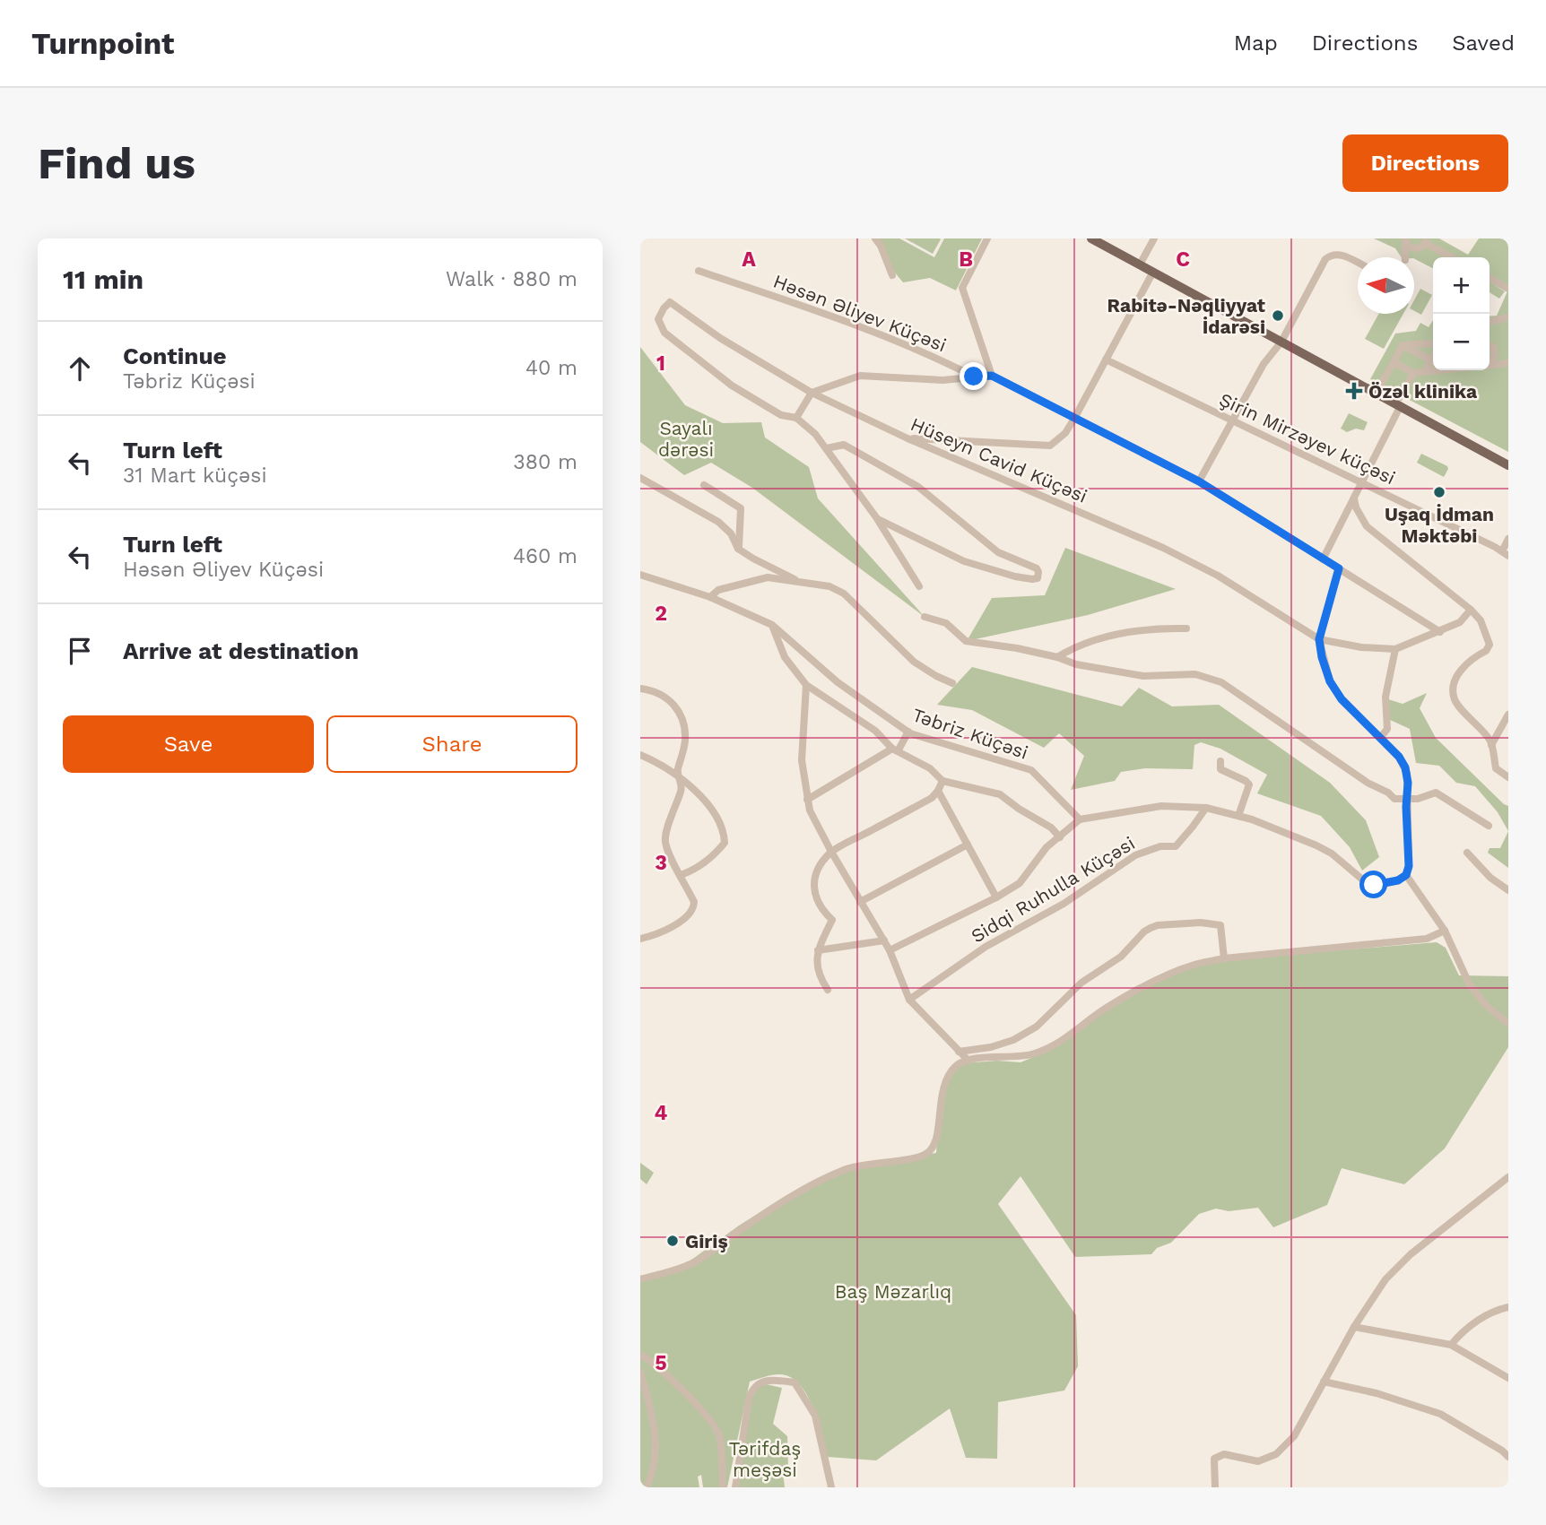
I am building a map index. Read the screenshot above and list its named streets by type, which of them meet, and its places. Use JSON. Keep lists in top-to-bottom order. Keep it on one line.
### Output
{"streets":{"street":["Həsən Əliyev Küçəsi","Şirin Mirzəyev küçəsi","Hüseyn Cavid Küçəsi","Təbriz Küçəsi","Sidqi Ruhulla Küçəsi"]},"crossings":[["Həsən Əliyev Küçəsi","Hüseyn Cavid Küçəsi"]],"parks":["Sayalı dərəsi","Baş Məzarlıq","Tərifdaş meşəsi"],"places":{"other":["Rabitə-Nəqliyyat İdarəsi","Uşaq İdman Məktəbi","Giriş"],"health":["Özəl klinika"]},"north":"left","page":{"header":"Turnpoint","nav":["Map","Directions","Saved"],"buttons":["Directions",["Save","Share"]],"title":"Find us","heading":["11 min","Walk · 880 m"],"map_buttons":["+","−"],"list":[["Continue","Təbriz Küçəsi","40 m"],["Turn left","31 Mart küçəsi","380 m"],["Turn left","Həsən Əliyev Küçəsi","460 m"],"Arrive at destination"]},"grid":{"columns":["A","B","C"],"rows":["1","2","3","4","5"]}}
